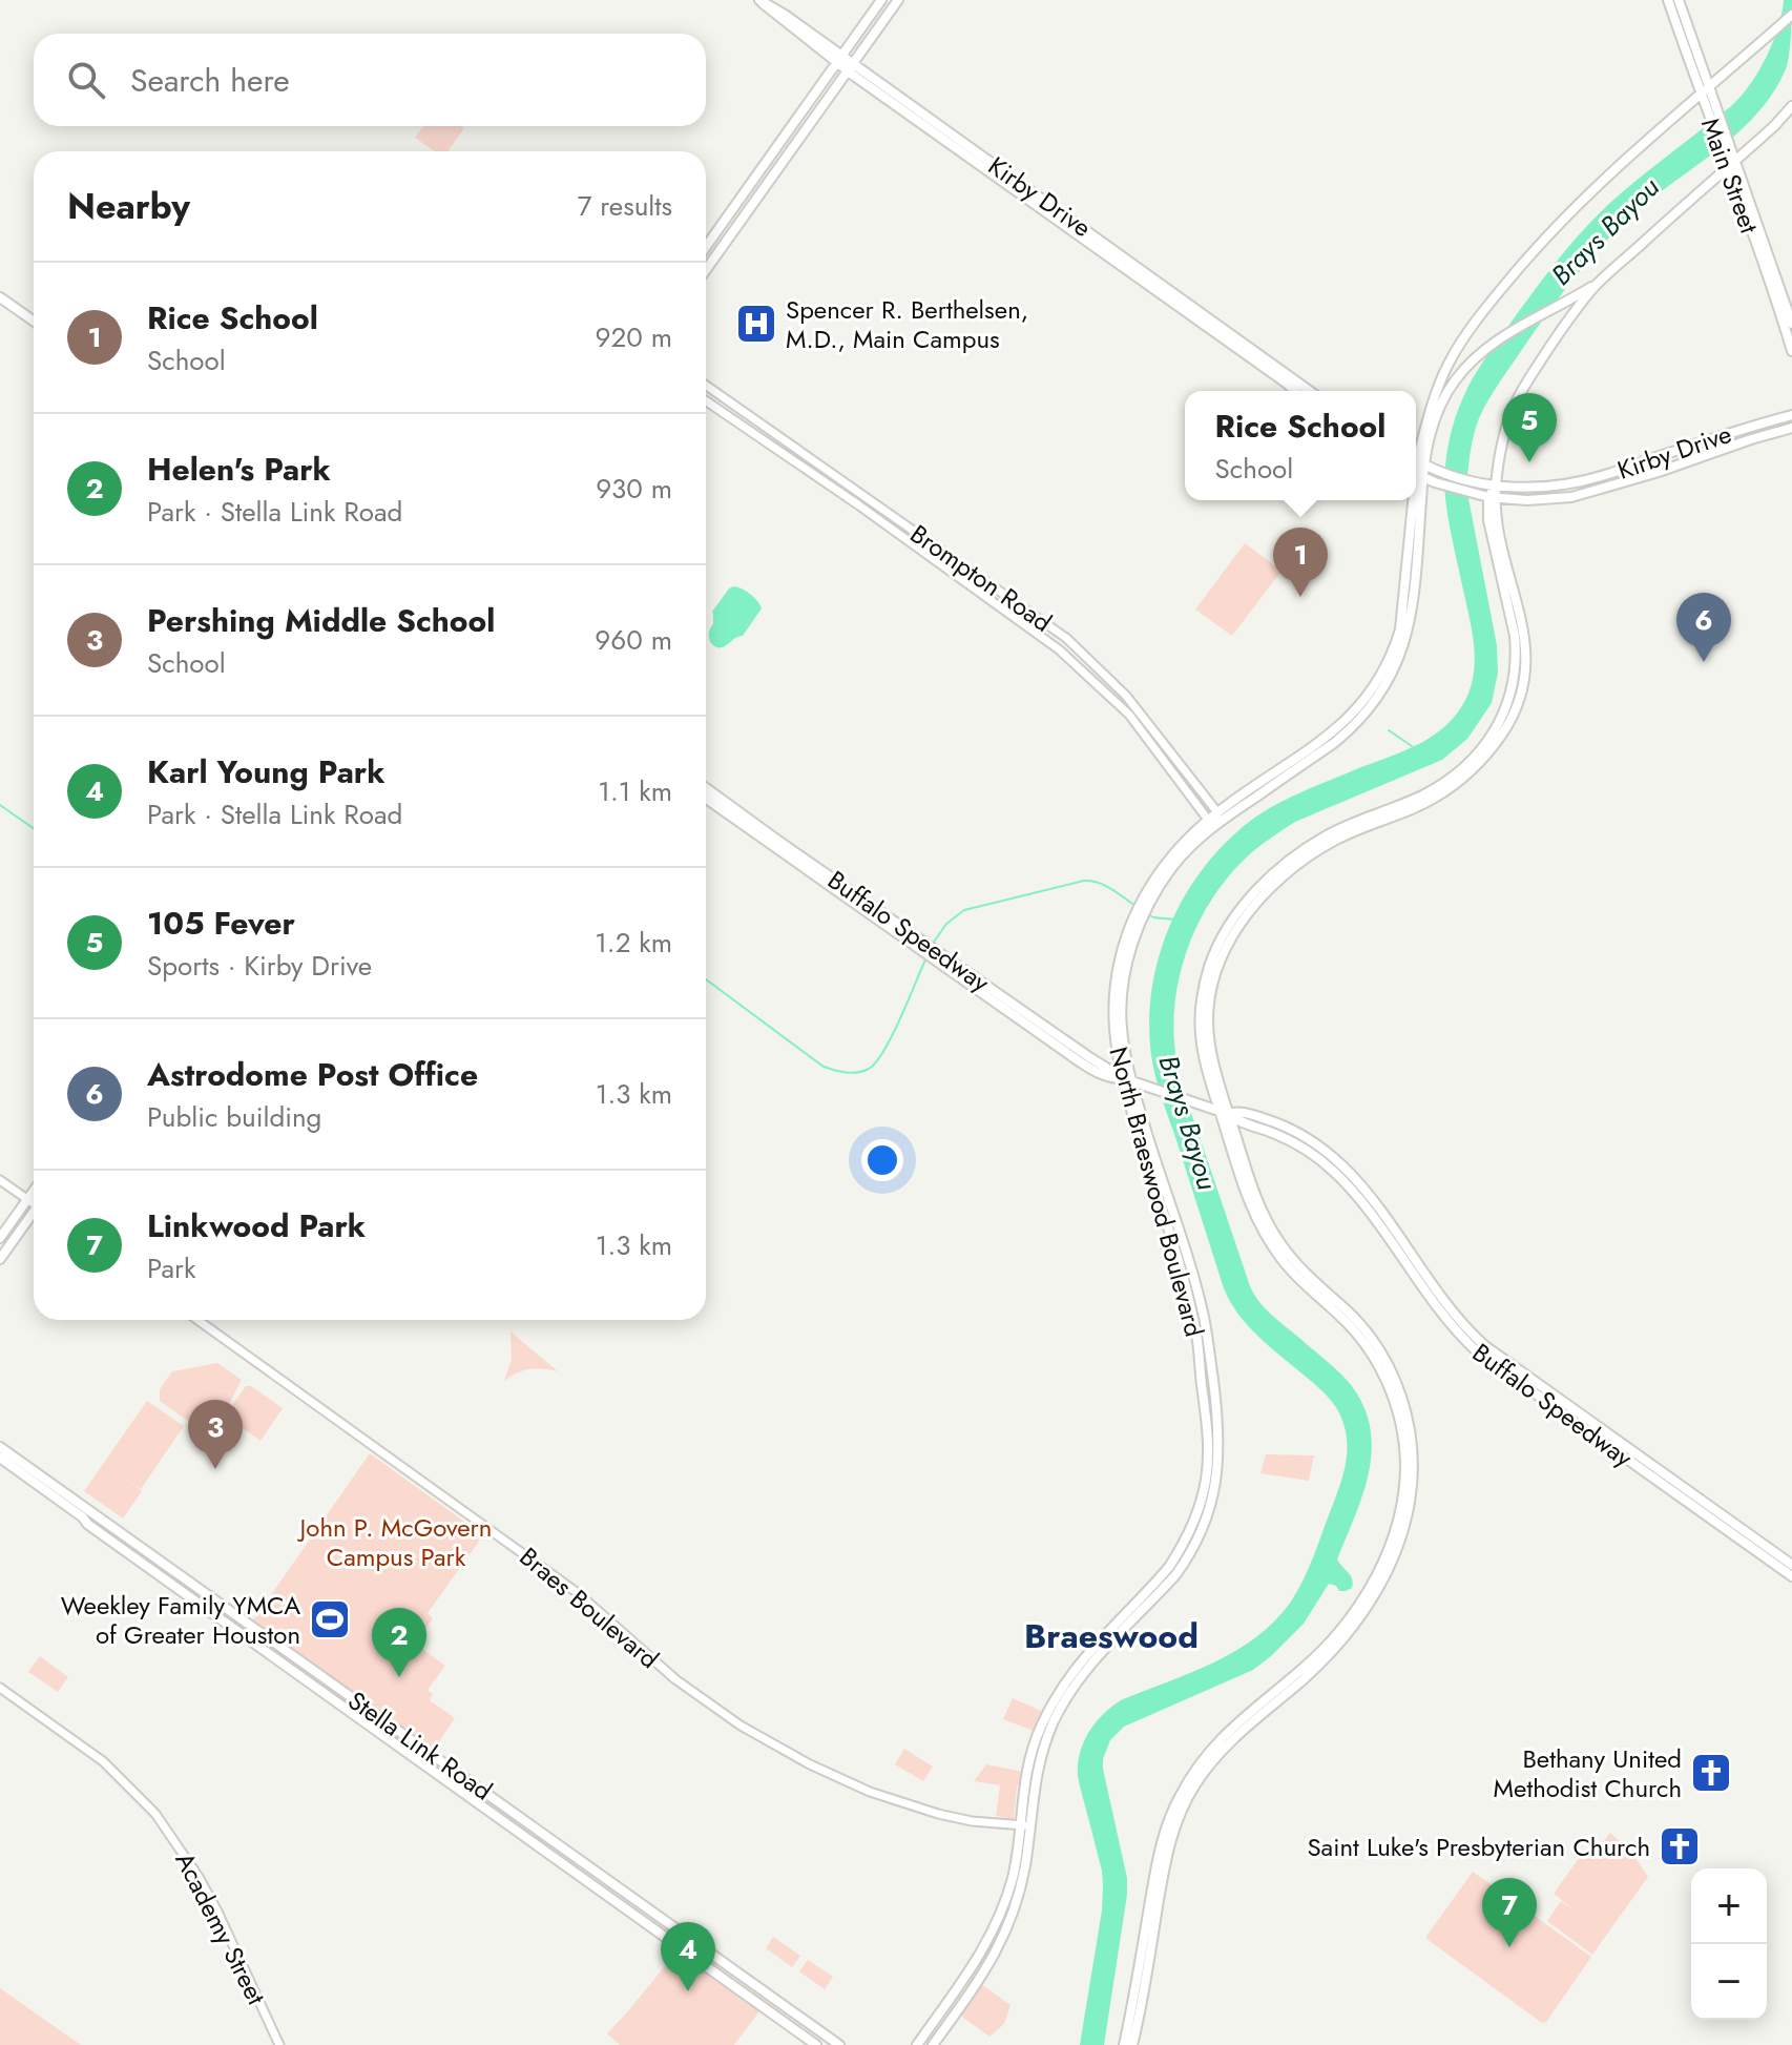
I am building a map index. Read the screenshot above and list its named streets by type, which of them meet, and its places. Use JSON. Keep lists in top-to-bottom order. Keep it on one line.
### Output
{"streets":{"main road":["Main Street","Kirby Drive","Buffalo Speedway","North Braeswood Boulevard","Stella Link Road"],"street":["Brompton Road","Braes Boulevard","Academy Street"]},"crossings":[["Main Street","North Braeswood Boulevard"],["Kirby Drive","North Braeswood Boulevard"],["Brompton Road","North Braeswood Boulevard"],["Buffalo Speedway","North Braeswood Boulevard"],["North Braeswood Boulevard","Braes Boulevard"]],"districts":["Braeswood"],"water":["Brays Bayou"],"parks":["John P. McGovern Campus Park"],"places":{"hospital":["Spencer R. Berthelsen, M.D., Main Campus"],"sports":["Weekley Family YMCA of Greater Houston"],"church":["Bethany United Methodist Church","Saint Luke's Presbyterian Church"]},"page":{"search":"Search here","heading":["Nearby","7 results"],"list":[{"mark":"1","name":"Rice School","note":"School","value":"920 m"},{"mark":"2","name":"Helen's Park","note":"Park · Stella Link Road","value":"930 m"},{"mark":"3","name":"Pershing Middle School","note":"School","value":"960 m"},{"mark":"4","name":"Karl Young Park","note":"Park · Stella Link Road","value":"1.1 km"},{"mark":"5","name":"105 Fever","note":"Sports · Kirby Drive","value":"1.2 km"},{"mark":"6","name":"Astrodome Post Office","note":"Public building","value":"1.3 km"},{"mark":"7","name":"Linkwood Park","note":"Park","value":"1.3 km"}],"popup":["Rice School","School"],"pins":["5","1","6","3","2","7","4"],"map_buttons":["+","−"]}}
